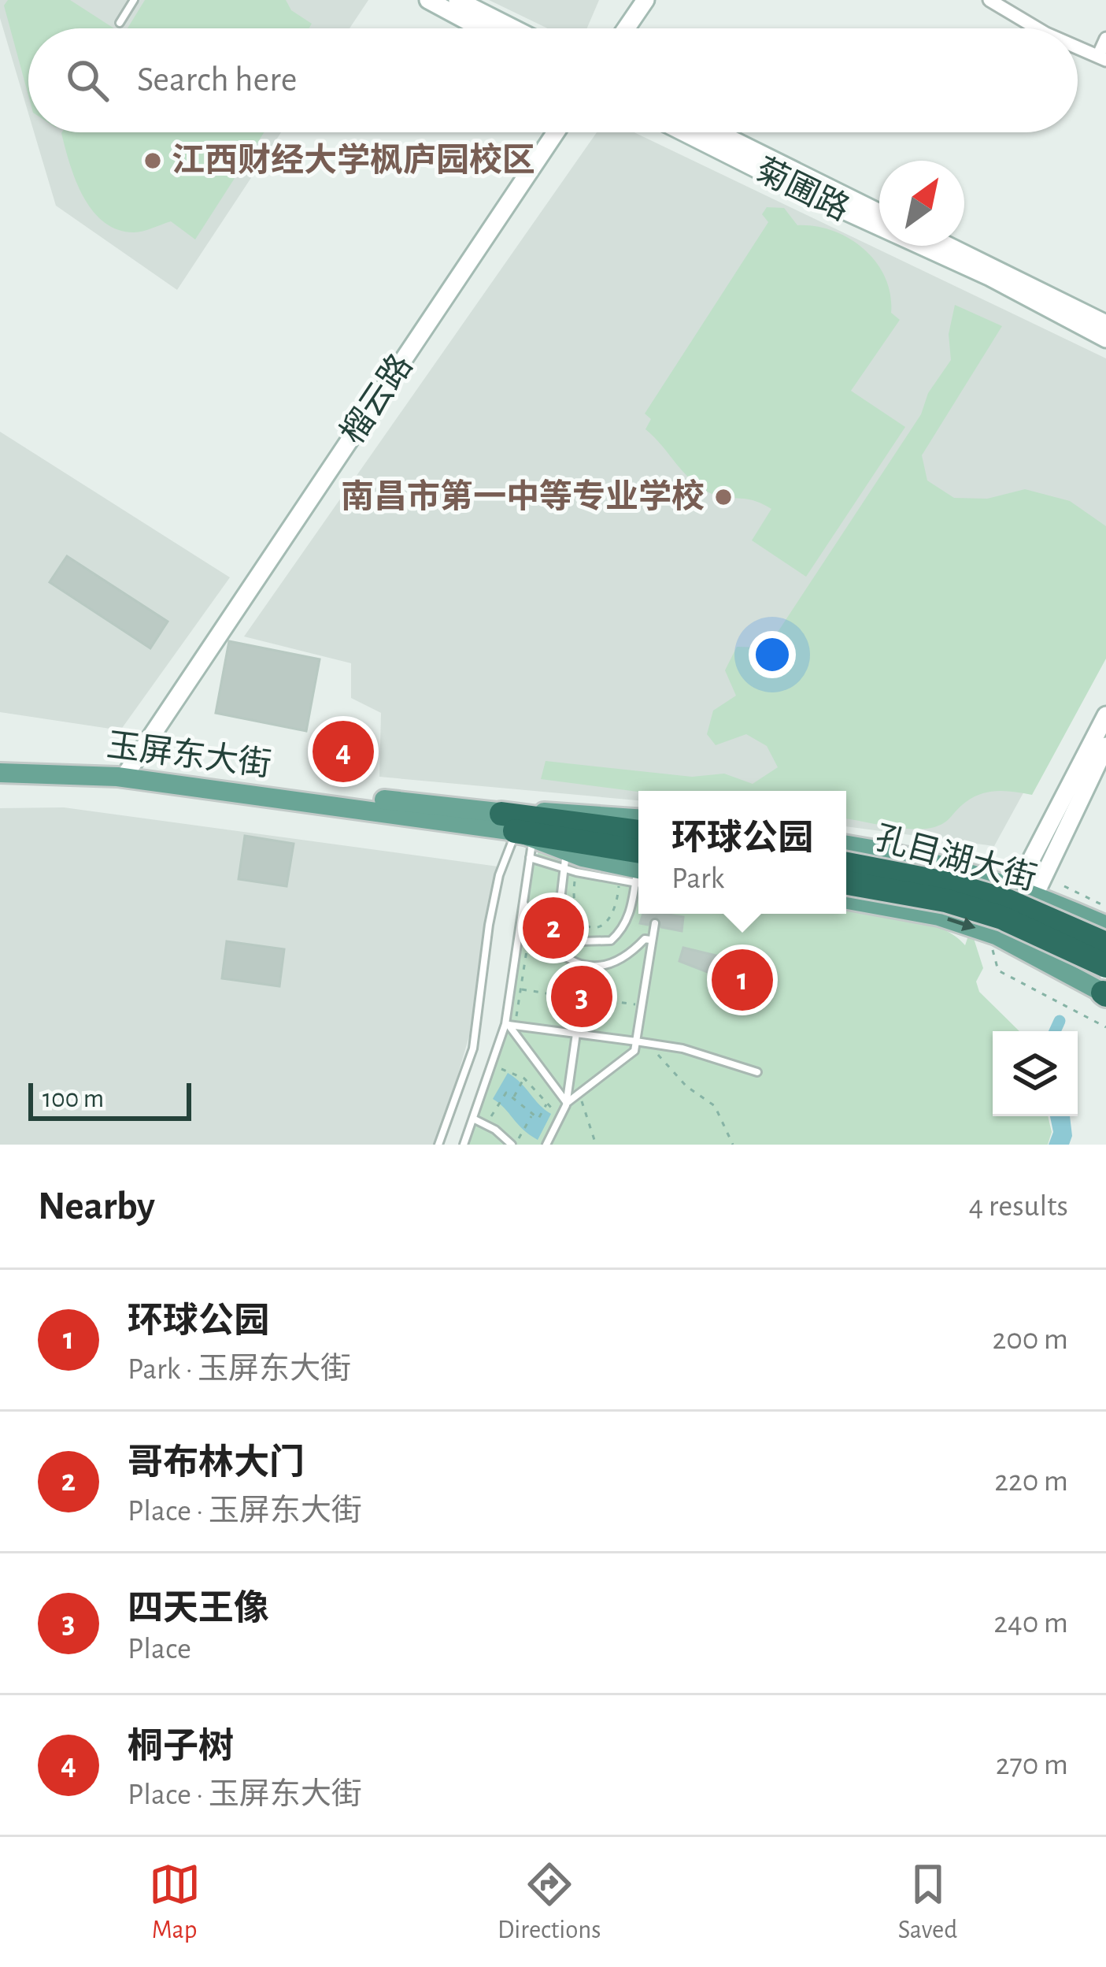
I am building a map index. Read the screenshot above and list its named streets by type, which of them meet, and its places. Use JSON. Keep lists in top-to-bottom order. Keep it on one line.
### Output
{"streets":{"highway":["孔目湖大街"],"main road":["玉屏东大街"],"street":["菊圃路","榴云路"]},"crossings":[["榴云路","玉屏东大街"]],"places":["江西财经大学枫庐园校区","南昌市第一中等专业学校"],"scale_bar":"100 m","north":"top right","page":{"search":"Search here","pins":["4","2","1","3"],"popup":["环球公园","Park"],"scale":"100 m","heading":["Nearby","4 results"],"list":[{"mark":"1","name":"环球公园","note":"Park · 玉屏东大街","value":"200 m"},{"mark":"2","name":"哥布林大门","note":"Place · 玉屏东大街","value":"220 m"},{"mark":"3","name":"四天王像","note":"Place","value":"240 m"},{"mark":"4","name":"桐子树","note":"Place · 玉屏东大街","value":"270 m"}],"nav":["Map","Directions","Saved"]}}
